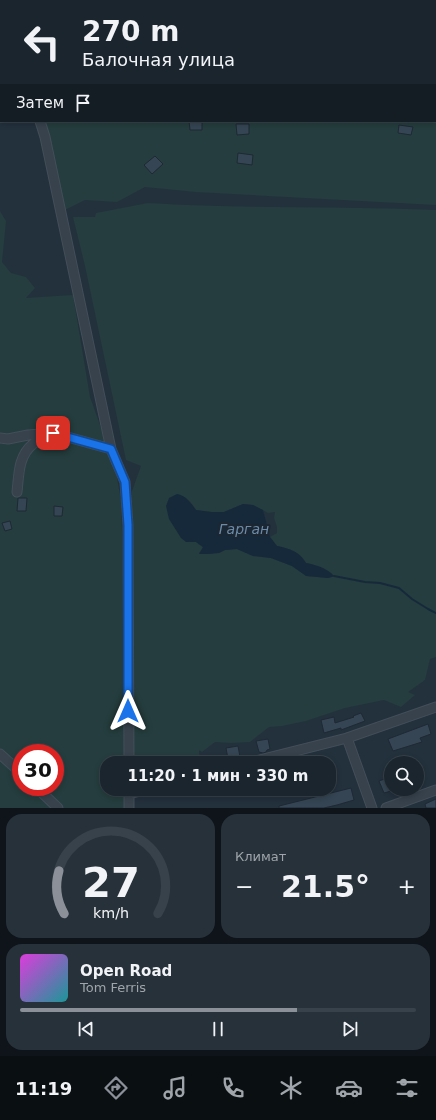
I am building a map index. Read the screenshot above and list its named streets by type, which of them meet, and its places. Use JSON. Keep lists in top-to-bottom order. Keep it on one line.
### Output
{"water":["Гарган"],"page":{"turn":["270 m","Балочная улица"],"then":"Затем","limit":"30","trip":"11:20 · 1 мин · 330 m","tile":"Климат","heat":["−","21.5°","+"],"song":["Open Road","Tom Ferris"],"tabs":"11:19","gauge":["27","km/h"]}}
